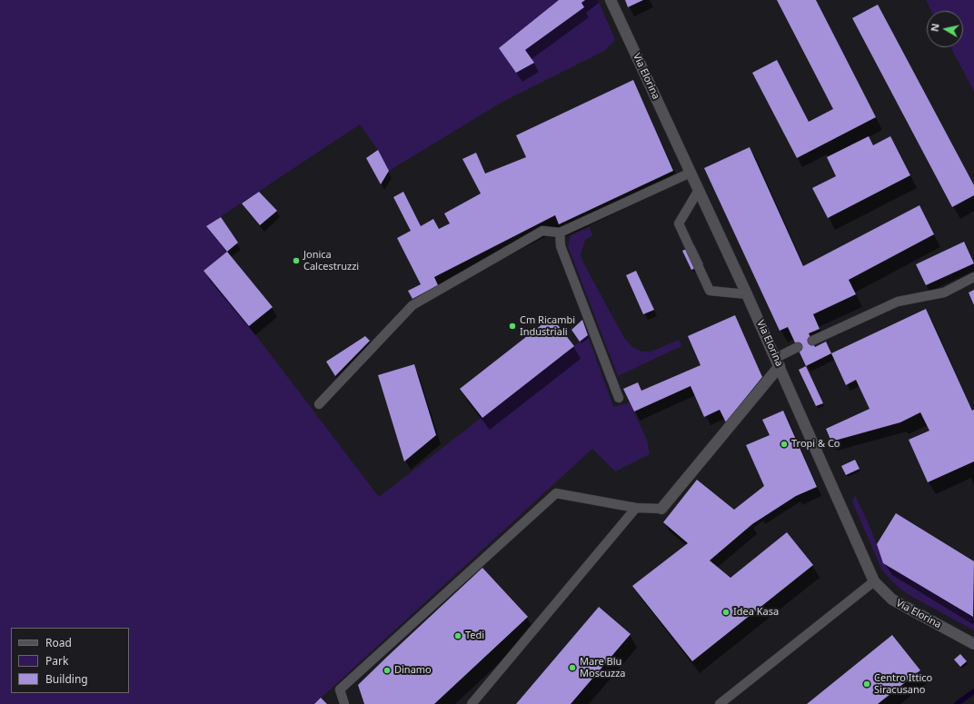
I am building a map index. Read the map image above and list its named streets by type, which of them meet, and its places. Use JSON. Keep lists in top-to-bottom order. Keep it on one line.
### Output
{"streets":{"main road":["Via Elorina"]},"places":["Jonica Calcestruzzi","Cm Ricambi Industriali","Tropi & Co","Idea Kasa","Tedi","Mare Blu Moscuzza","Dinamo","Centro Ittico Siracusano"],"legend":["Road","Park","Building"],"north":"left"}
